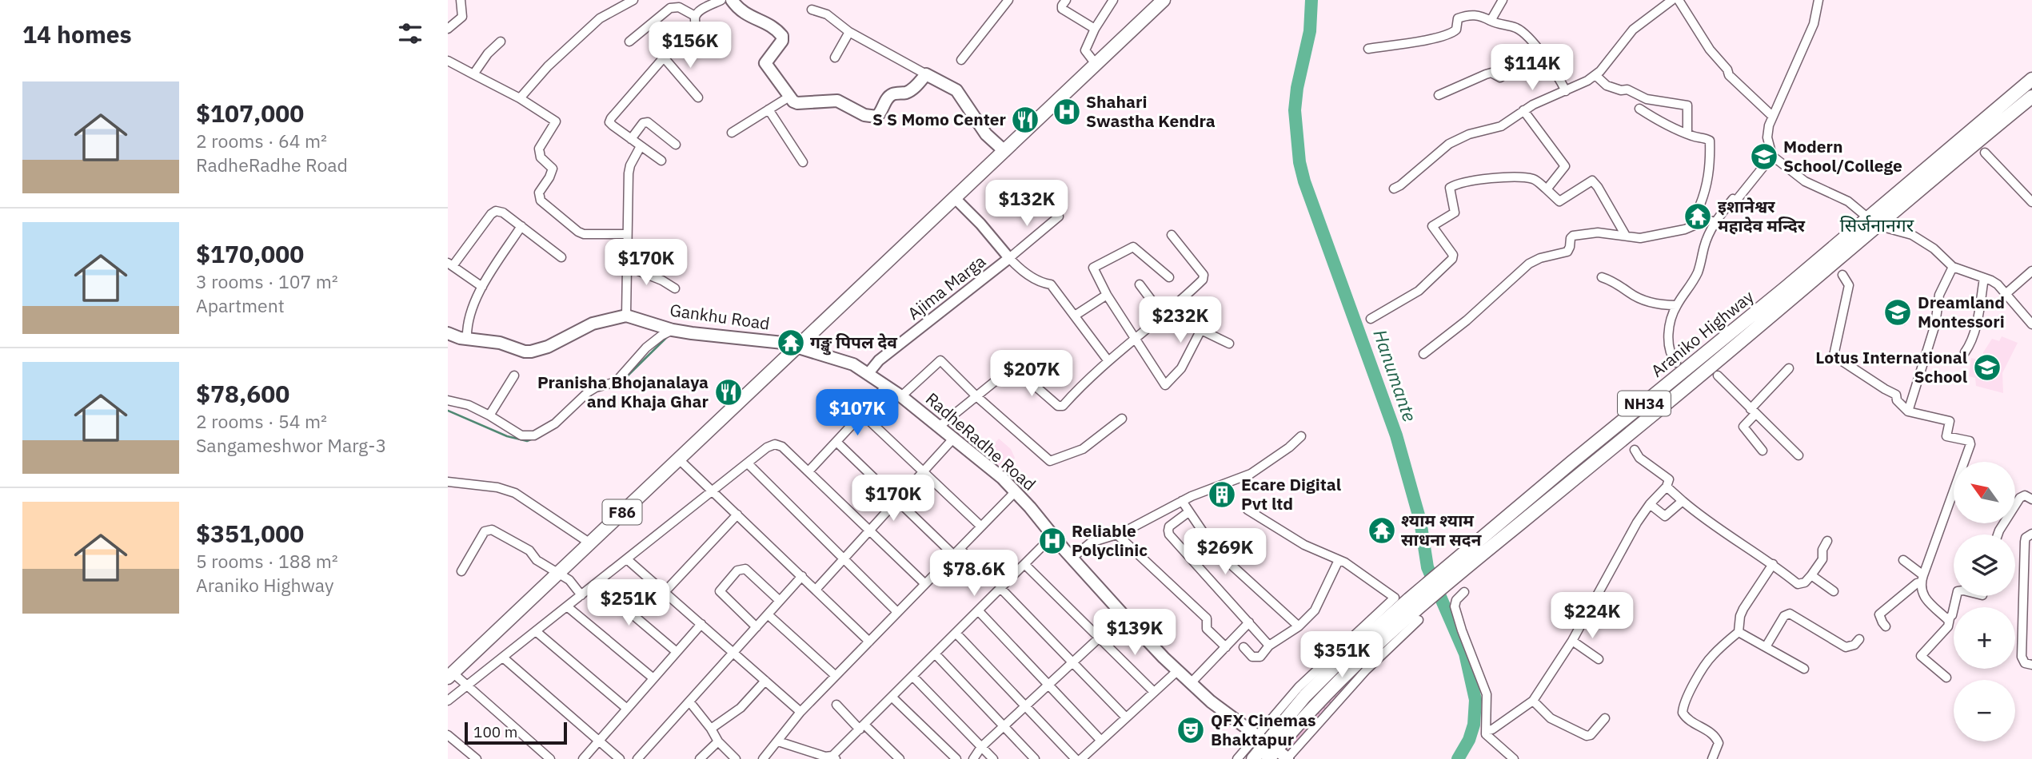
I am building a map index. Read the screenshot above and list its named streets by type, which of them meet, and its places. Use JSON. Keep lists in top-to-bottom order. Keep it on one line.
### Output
{"streets":{"main road":["Gankhu Road","Araniko Highway","NH34","RadheRadhe Road","F86"],"street":["Ajima Marga"]},"crossings":[["Ajima Marga","RadheRadhe Road"],["Ajima Marga","F86"],["Gankhu Road","RadheRadhe Road"],["Gankhu Road","F86"],["Araniko Highway","RadheRadhe Road"],["RadheRadhe Road","F86"]],"districts":["सिर्जनानगर"],"water":["Hanumante"],"places":{"hospital":["Shahari Swastha Kendra","Reliable Polyclinic"],"restaurant":["S S Momo Center","Pranisha Bhojanalaya and Khaja Ghar"],"school or university":["Modern School/College","Dreamland Montessori","Lotus International School"],"temple":["इशानेश्वर महादेव मन्दिर","गङ्खु पिपल देव","श्याम श्याम साधना सदन"],"building":["Ecare Digital Pvt ltd"],"theatre":["QFX Cinemas Bhaktapur"]},"scale_bar":"100 m","north":"top left","page":{"heading":"14 homes","price":["$156K","$114K","$132K","$170K","$232K","$207K","$107K","$170K","$269K","$78.6K","$251K","$224K","$139K","$351K"],"list":[{"name":"$107,000","note":"2 rooms · 64 m² · RadheRadhe Road"},{"name":"$170,000","note":"3 rooms · 107 m² · Apartment"},{"name":"$78,600","note":"2 rooms · 54 m² · Sangameshwor Marg-3"},{"name":"$351,000","note":"5 rooms · 188 m² · Araniko Highway"}],"map_buttons":["+","−"],"scale":"100 m"}}
